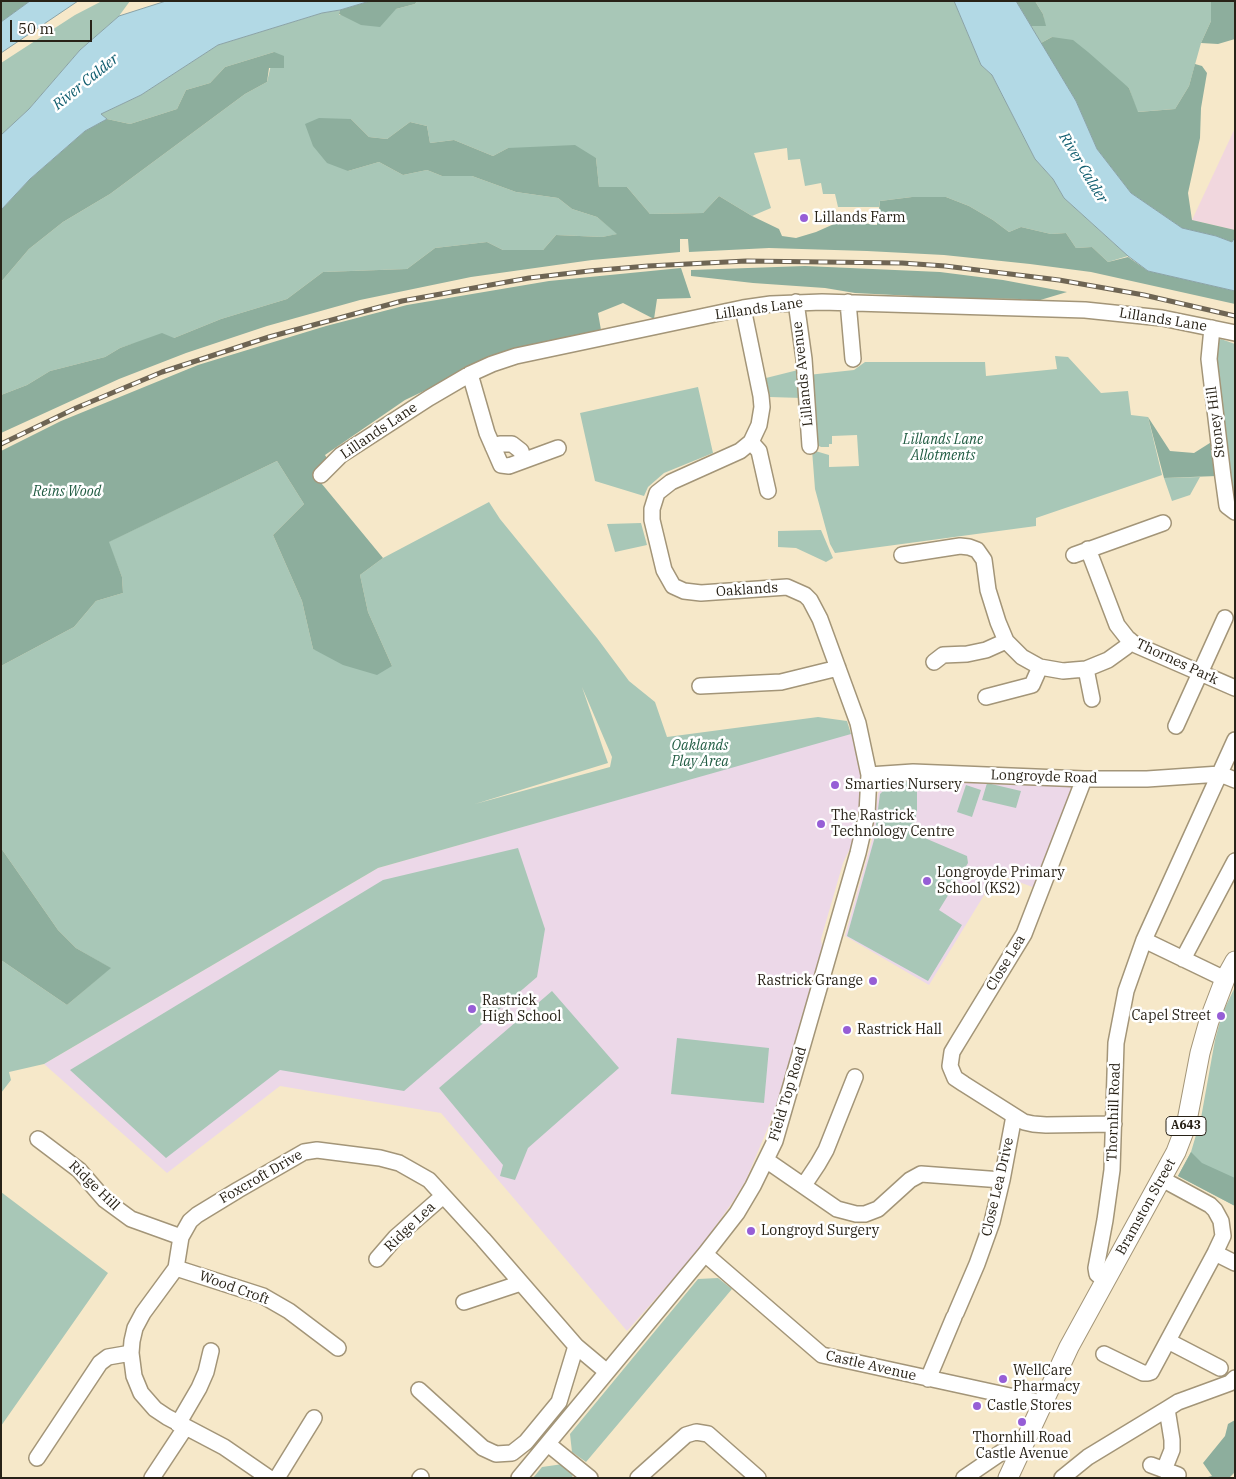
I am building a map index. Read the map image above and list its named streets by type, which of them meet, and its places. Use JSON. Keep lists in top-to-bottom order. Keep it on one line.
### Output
{"streets":{"main road":["A643","Bramston Street"],"street":["Lillands Lane","Lillands Avenue","Stoney Hill","Oaklands","Thornes Park","Longroyde Road","Close Lea","Field Top Road","Thornhill Road","Foxcroft Drive","Ridge Hill","Close Lea Drive","Ridge Lea","Wood Croft","Castle Avenue"]},"crossings":[["Lillands Lane","Lillands Avenue"],["Lillands Lane","Stoney Hill"],["Oaklands","Field Top Road"],["Longroyde Road","Close Lea"],["Longroyde Road","Field Top Road"],["Longroyde Road","Thornhill Road"],["Close Lea","Thornhill Road"],["Close Lea","Close Lea Drive"],["Field Top Road","Foxcroft Drive"],["Field Top Road","Castle Avenue"],["Thornhill Road","A643"],["Thornhill Road","Bramston Street"],["A643","Bramston Street"],["A643","Castle Avenue"],["Foxcroft Drive","Ridge Hill"],["Foxcroft Drive","Ridge Lea"],["Foxcroft Drive","Wood Croft"],["Close Lea Drive","Castle Avenue"]],"water":["River Calder"],"parks":["Lillands Lane Allotments","Reins Wood","Oaklands Play Area"],"places":["Lillands Farm","Smarties Nursery","The Rastrick Technology Centre","Longroyde Primary School (KS2)","Rastrick Grange","Rastrick High School","Capel Street","Rastrick Hall","Longroyd Surgery","WellCare Pharmacy","Castle Stores","Thornhill Road Castle Avenue"],"scale_bar":"50 m"}
